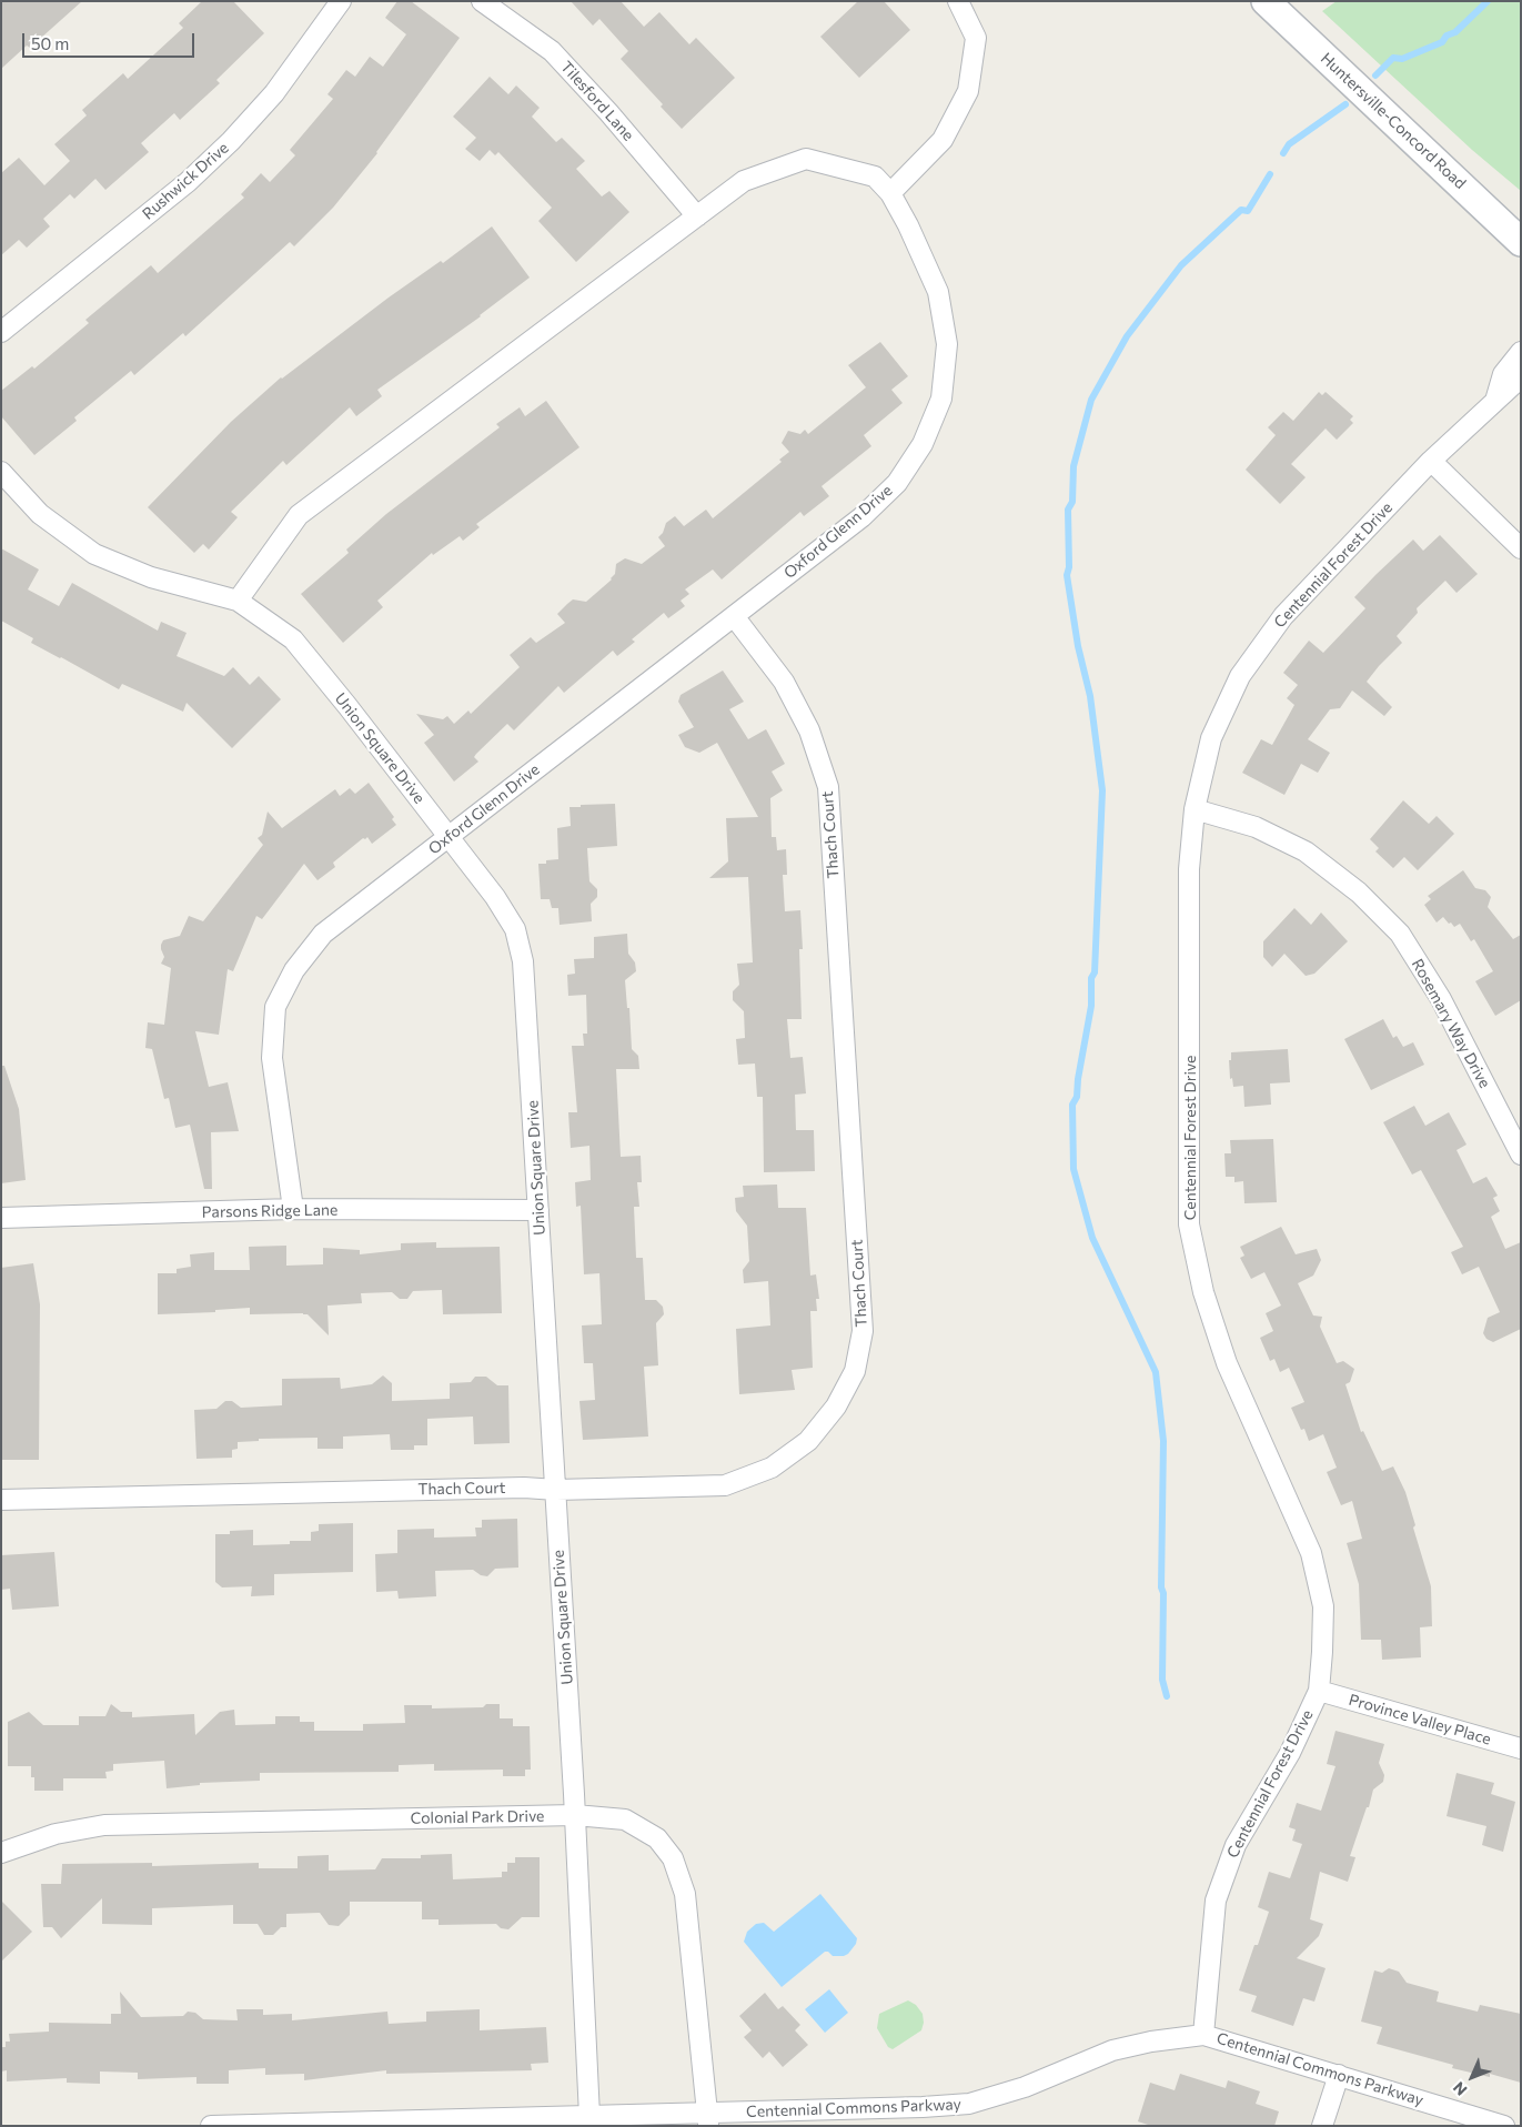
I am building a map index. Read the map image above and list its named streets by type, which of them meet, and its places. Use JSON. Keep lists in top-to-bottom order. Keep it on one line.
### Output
{"streets":{"main road":["Huntersville-Concord Road"],"street":["Tilesford Lane","Rushwick Drive","Oxford Glenn Drive","Centennial Forest Drive","Union Square Drive","Thach Court","Rosemary Way Drive","Parsons Ridge Lane","Province Valley Place","Colonial Park Drive","Centennial Commons Parkway"]},"crossings":[["Tilesford Lane","Oxford Glenn Drive"],["Oxford Glenn Drive","Union Square Drive"],["Oxford Glenn Drive","Thach Court"],["Oxford Glenn Drive","Parsons Ridge Lane"],["Centennial Forest Drive","Rosemary Way Drive"],["Centennial Forest Drive","Province Valley Place"],["Centennial Forest Drive","Centennial Commons Parkway"],["Union Square Drive","Thach Court"],["Union Square Drive","Parsons Ridge Lane"],["Union Square Drive","Colonial Park Drive"],["Union Square Drive","Centennial Commons Parkway"],["Colonial Park Drive","Centennial Commons Parkway"]],"scale_bar":"50 m","north":"bottom left"}
